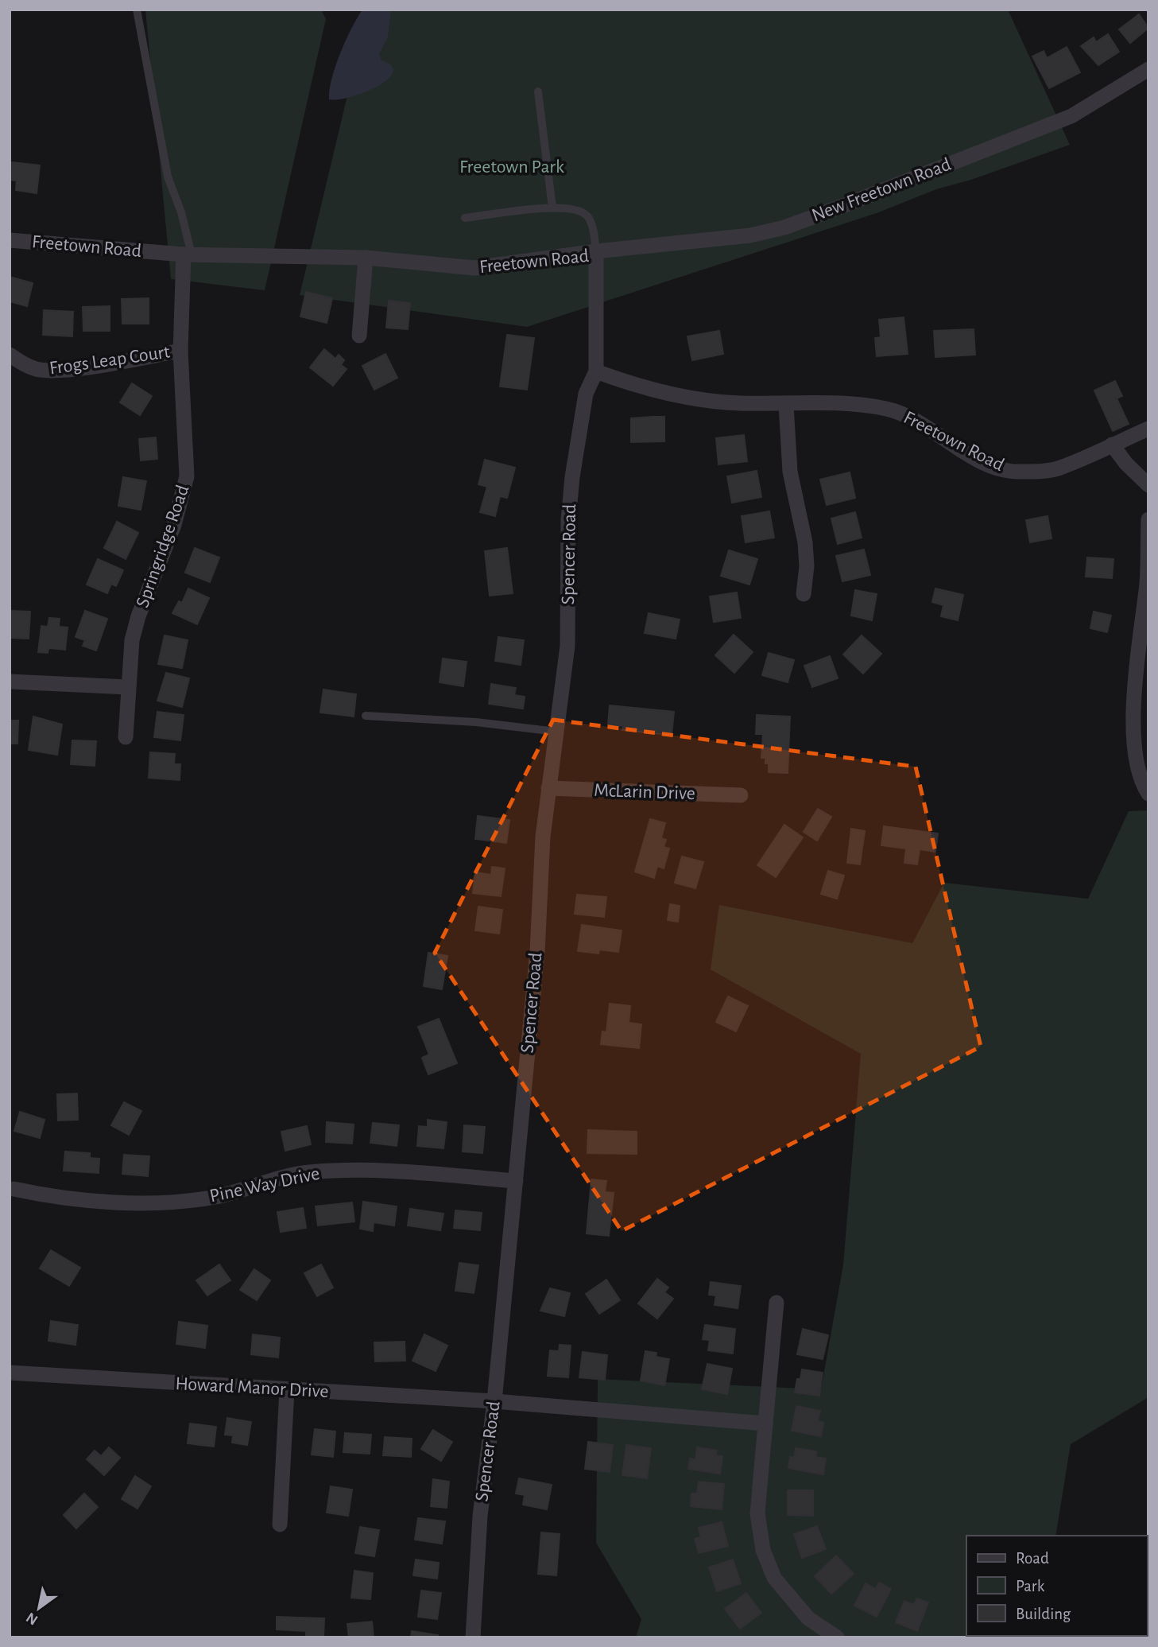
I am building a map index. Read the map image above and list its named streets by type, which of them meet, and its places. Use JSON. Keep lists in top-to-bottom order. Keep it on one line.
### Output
{"streets":{"street":["New Freetown Road","Freetown Road","Frogs Leap Court","Springridge Road","Spencer Road","McLarin Drive","Pine Way Drive","Howard Manor Drive"]},"crossings":[["New Freetown Road","Freetown Road"],["Freetown Road","Springridge Road"],["Freetown Road","Spencer Road"],["Frogs Leap Court","Springridge Road"],["Spencer Road","McLarin Drive"],["Spencer Road","Pine Way Drive"],["Spencer Road","Howard Manor Drive"]],"parks":["Freetown Park"],"legend":["Road","Park","Building"],"north":"bottom left"}
